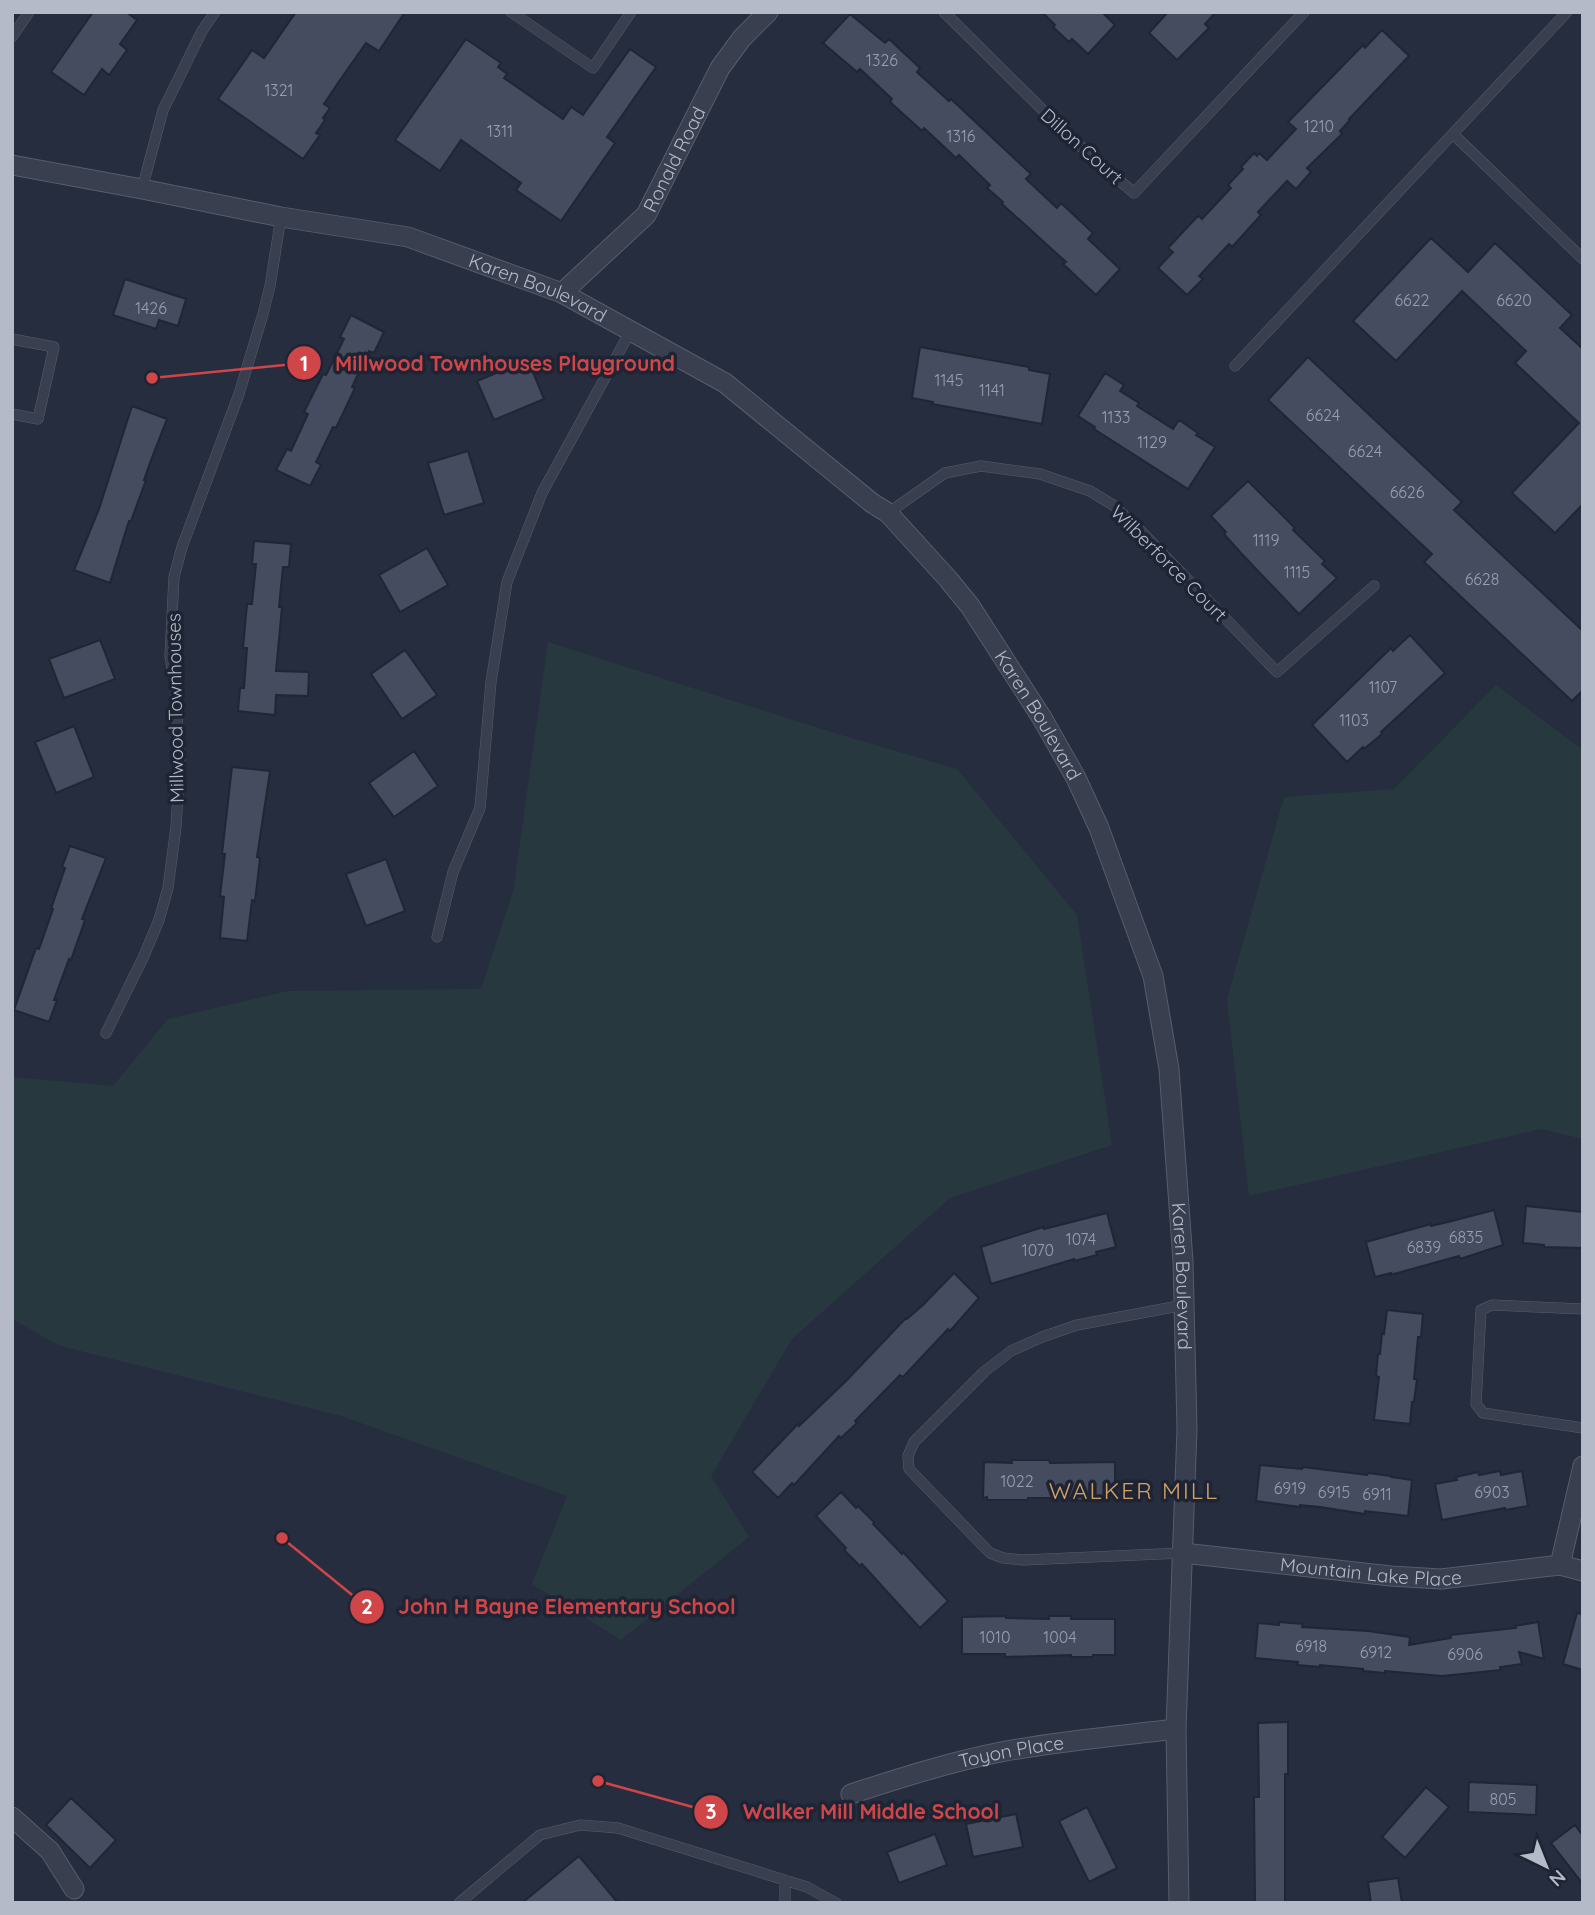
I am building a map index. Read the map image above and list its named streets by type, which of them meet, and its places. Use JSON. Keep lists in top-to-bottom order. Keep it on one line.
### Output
{"streets":{"street":["Ronald Road","Karen Boulevard","Mountain Lake Place","Toyon Place"],"lane":["Dillon Court","Wilberforce Court","Millwood Townhouses"]},"crossings":[["Ronald Road","Karen Boulevard"],["Karen Boulevard","Wilberforce Court"],["Karen Boulevard","Millwood Townhouses"],["Karen Boulevard","Mountain Lake Place"],["Karen Boulevard","Toyon Place"]],"districts":["WALKER MILL"],"places":["Millwood Townhouses Playground","John H Bayne Elementary School","Walker Mill Middle School"],"house_numbers":["1326","1321","1210","1311","1316","6622","6620","1426","1145","1141","6624","1133","1129","6624","6626","1119","1115","6628","1107","1103","6835","1074","6839","1070","1022","6919","6915","6903","6911","1010","1004","6918","6912","6906","805"],"north":"bottom right"}
